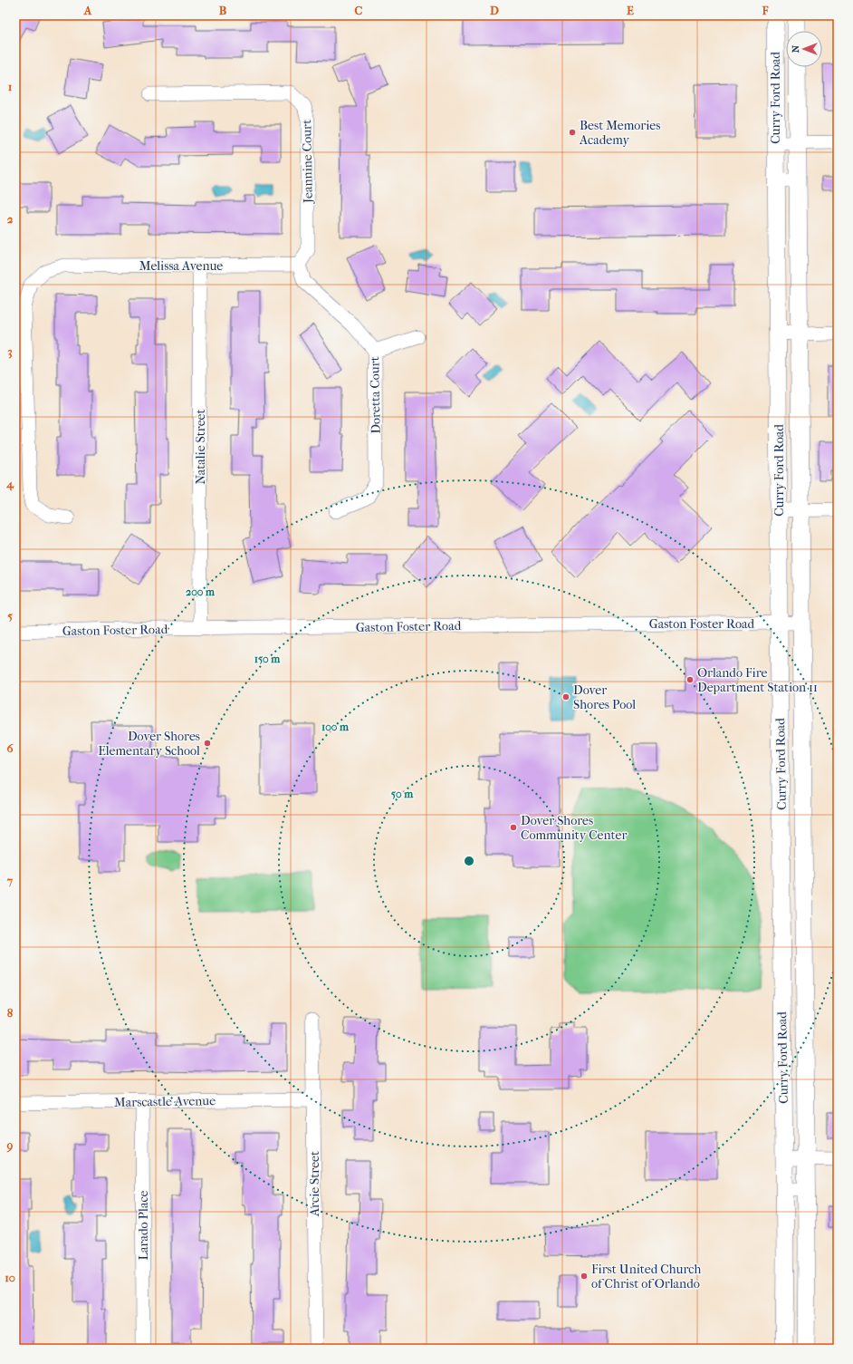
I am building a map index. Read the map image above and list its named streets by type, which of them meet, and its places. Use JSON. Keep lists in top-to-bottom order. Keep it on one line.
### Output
{"streets":{"main road":["Curry Ford Road"],"street":["Jeannine Court","Melissa Avenue","Doretta Court","Natalie Street","Gaston Foster Road","Marscastle Avenue","Arcie Street","Larado Place"]},"crossings":[["Curry Ford Road","Gaston Foster Road"],["Jeannine Court","Melissa Avenue"],["Jeannine Court","Doretta Court"],["Melissa Avenue","Doretta Court"],["Melissa Avenue","Natalie Street"],["Natalie Street","Gaston Foster Road"],["Marscastle Avenue","Arcie Street"],["Marscastle Avenue","Larado Place"]],"places":["Best Memories Academy","Orlando Fire Department Station 11","Dover Shores Pool","Dover Shores Elementary School","Dover Shores Community Center","First United Church of Christ of Orlando"],"north":"left","grid":{"columns":["A","B","C","D","E","F"],"rows":["1","2","3","4","5","6","7","8","9","10"]},"rings":["200 m","150 m","100 m","50 m"]}
